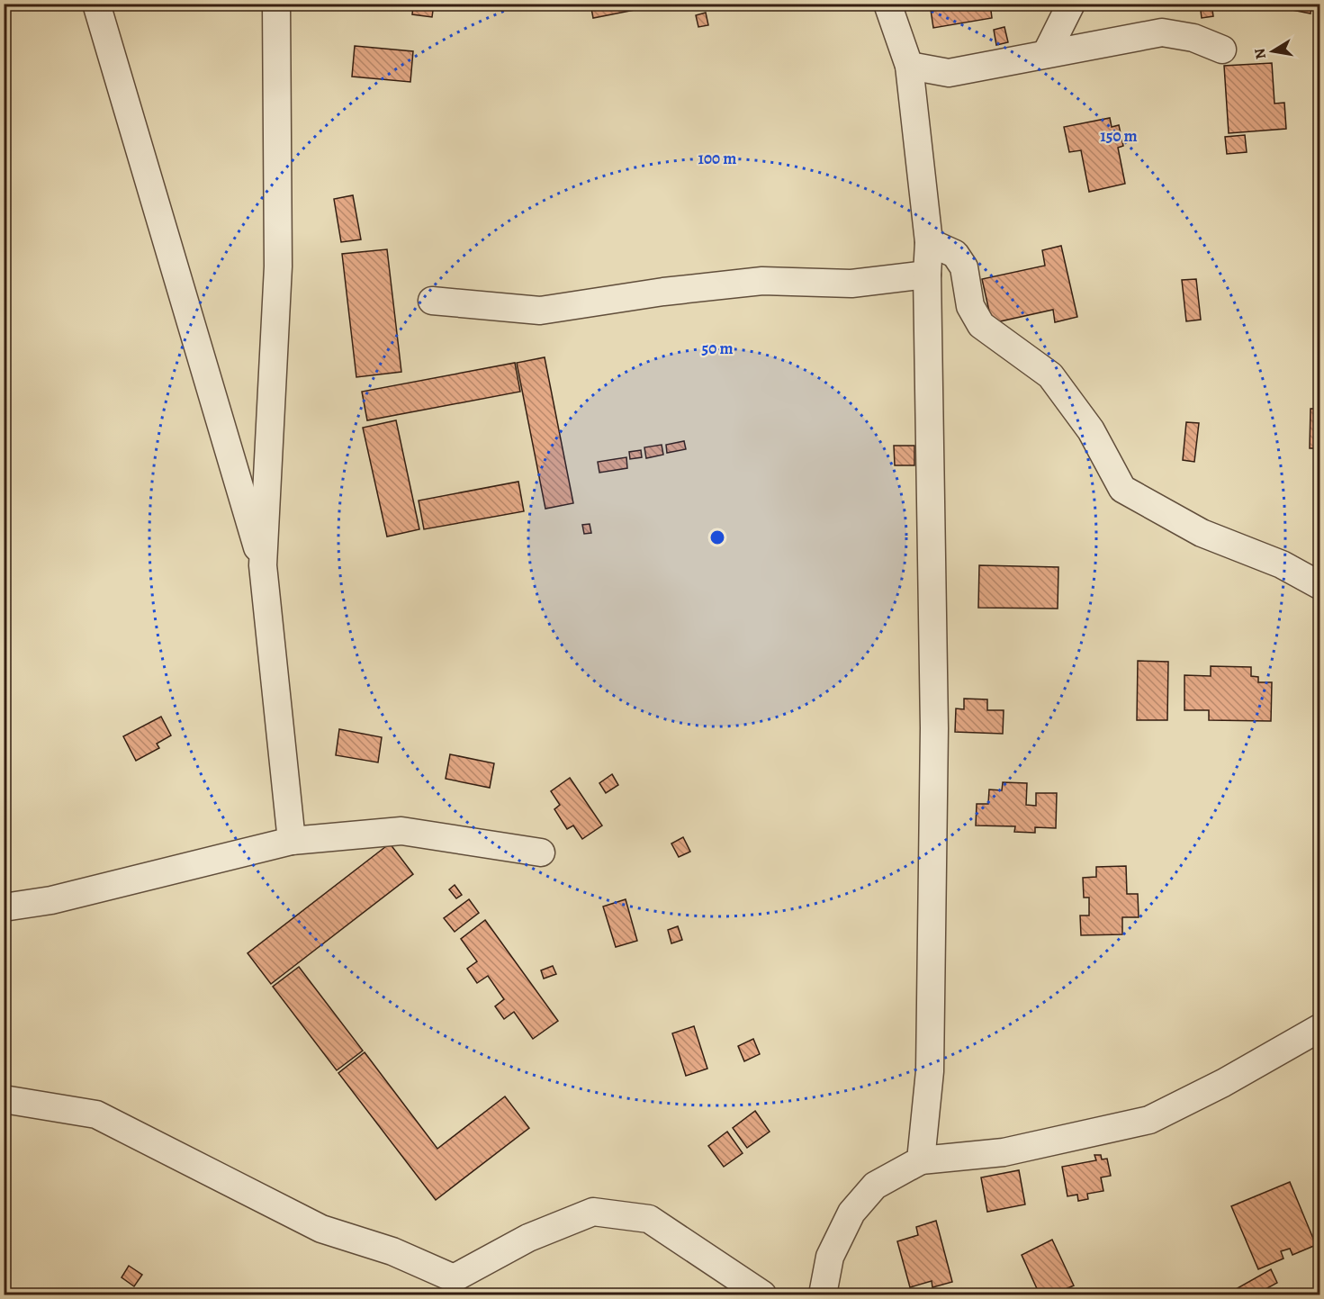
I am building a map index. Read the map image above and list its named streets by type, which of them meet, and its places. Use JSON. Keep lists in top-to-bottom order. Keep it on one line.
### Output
{"north":"left","rings":["150 m","100 m","50 m"]}
